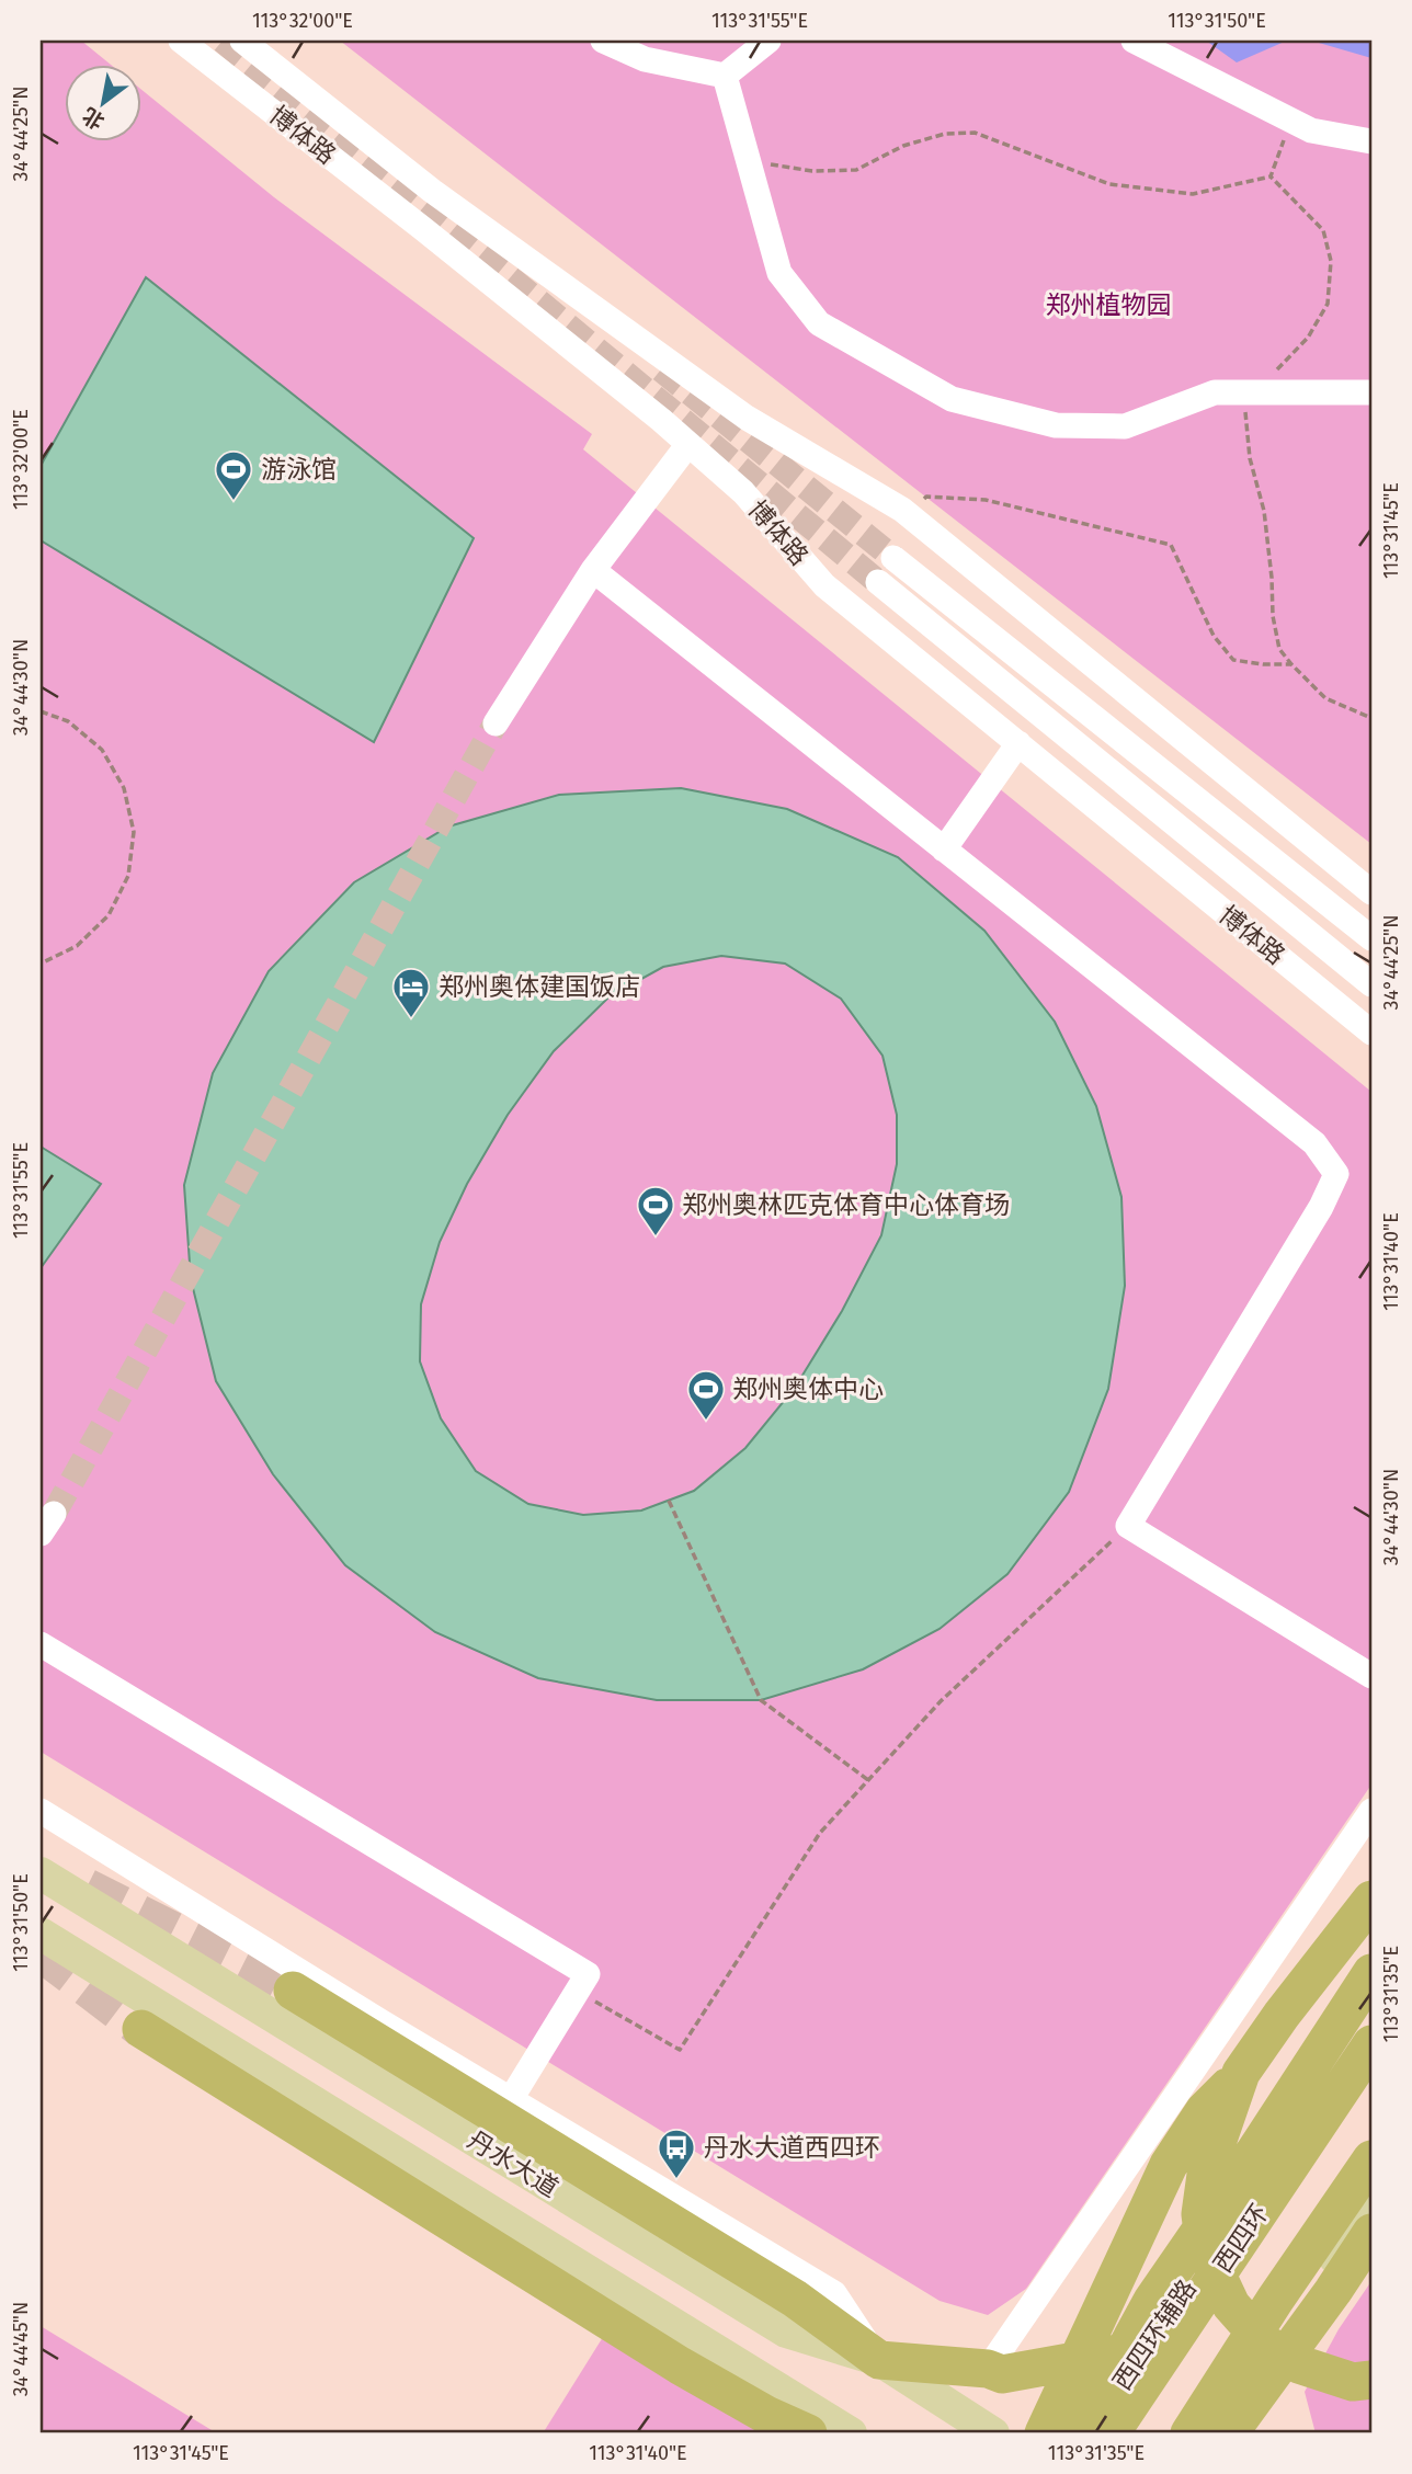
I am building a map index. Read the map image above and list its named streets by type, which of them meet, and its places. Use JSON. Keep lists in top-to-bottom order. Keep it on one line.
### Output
{"streets":{"highway":["西四环"],"main road":["丹水大道","西四环辅路"],"street":["博体路"]},"parks":["郑州植物园"],"places":{"sports":["游泳馆","郑州奥林匹克体育中心体育场","郑州奥体中心"],"hotel":["郑州奥体建国饭店"],"bus stop":["丹水大道西四环"]},"north":"bottom left","coordinates":["113°32'00\"E","113°31'55\"E","113°31'50\"E","34°44'25\"N","113°31'45\"E","34°44'30\"N","113°31'40\"E","113°31'35\"E","34°44'45\"N"]}
